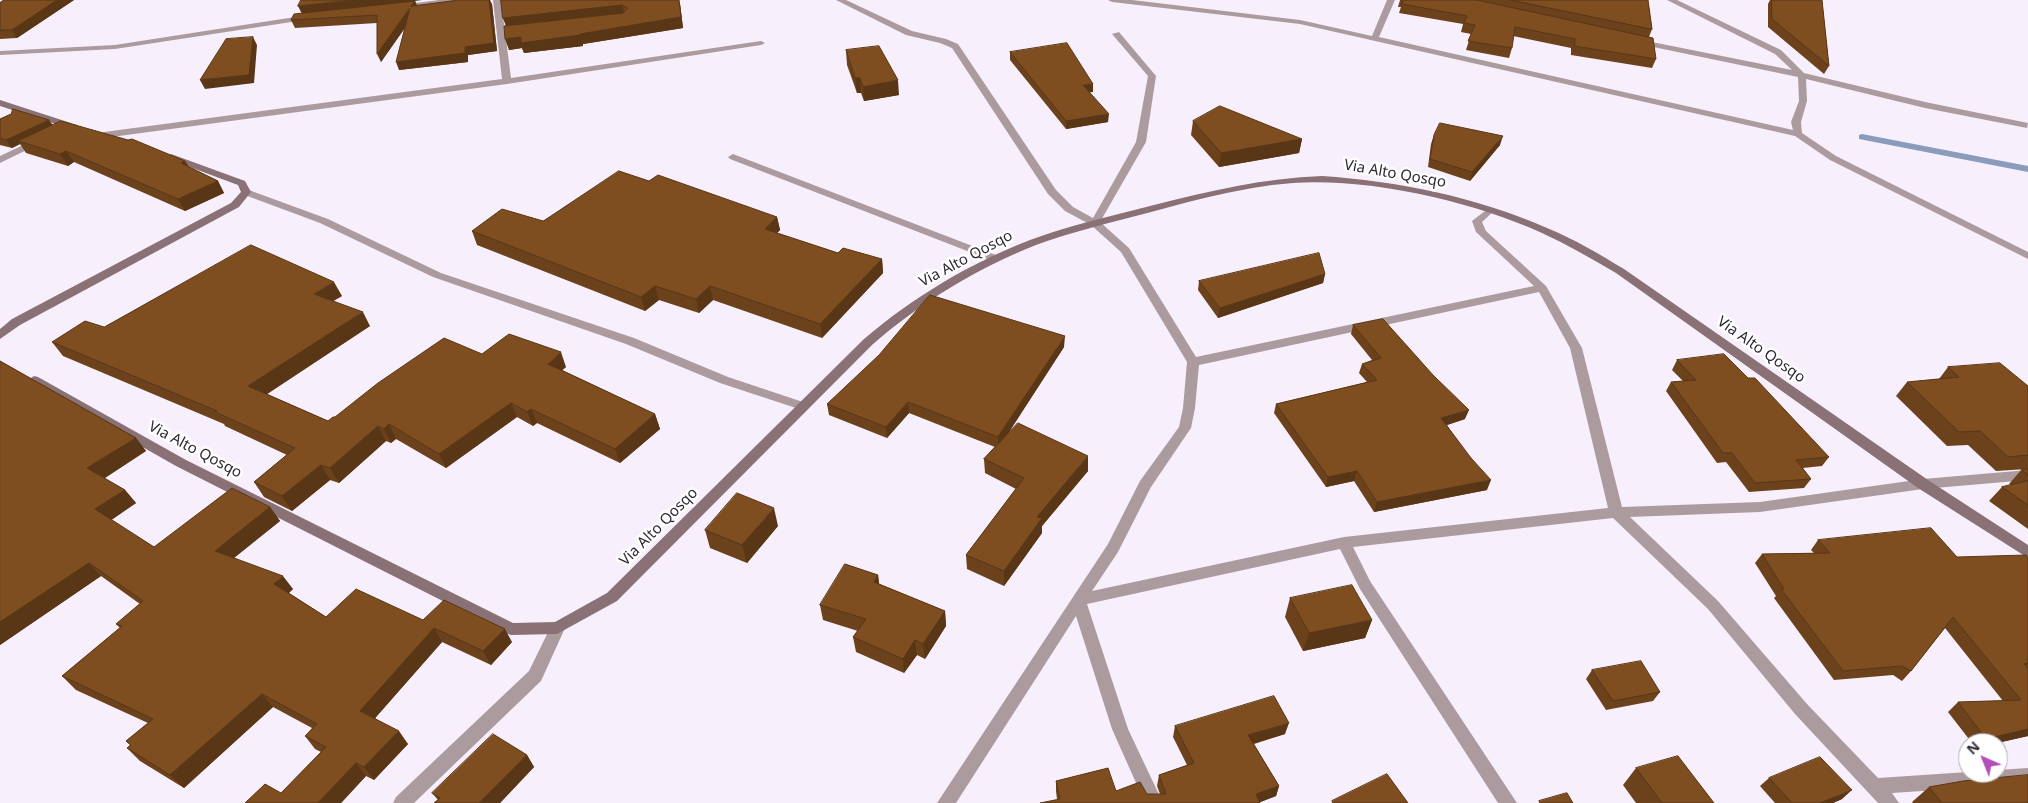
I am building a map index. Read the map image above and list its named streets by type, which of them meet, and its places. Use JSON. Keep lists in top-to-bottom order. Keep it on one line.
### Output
{"streets":{"street":["Via Alto Qosqo"]},"north":"top left"}
